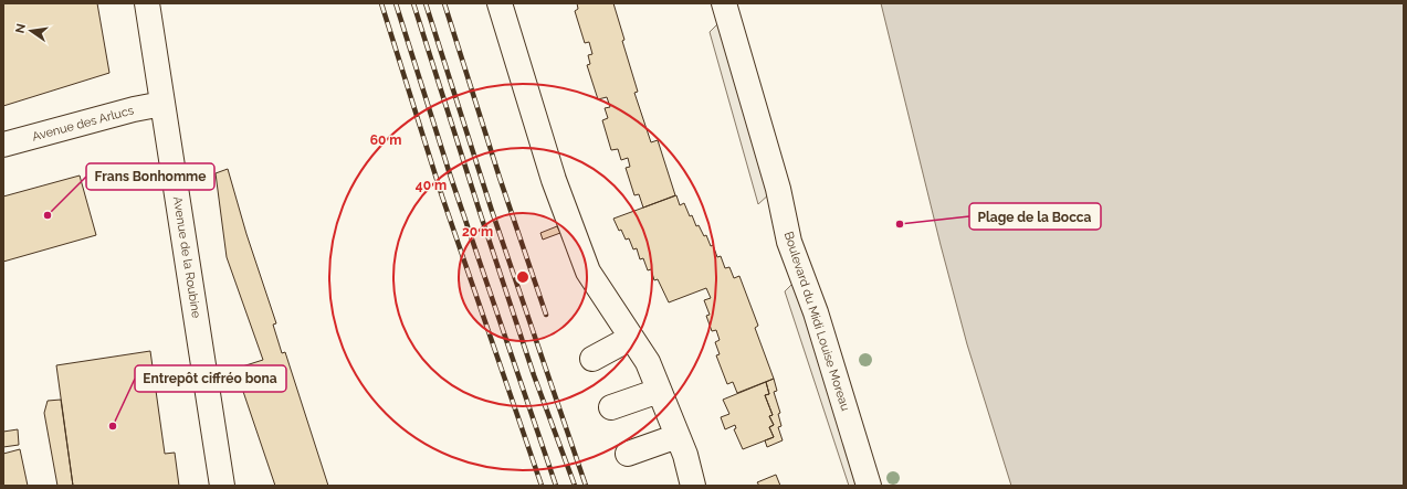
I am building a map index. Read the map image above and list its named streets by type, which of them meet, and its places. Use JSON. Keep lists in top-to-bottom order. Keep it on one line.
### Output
{"streets":{"main road":["Avenue des Arlucs","Avenue de la Roubine","Boulevard du Midi Louise Moreau"]},"crossings":[["Avenue des Arlucs","Avenue de la Roubine"]],"places":["Frans Bonhomme","Plage de la Bocca","Entrepôt ciffréo bona"],"north":"left","rings":["60 m","40 m","20 m"]}
